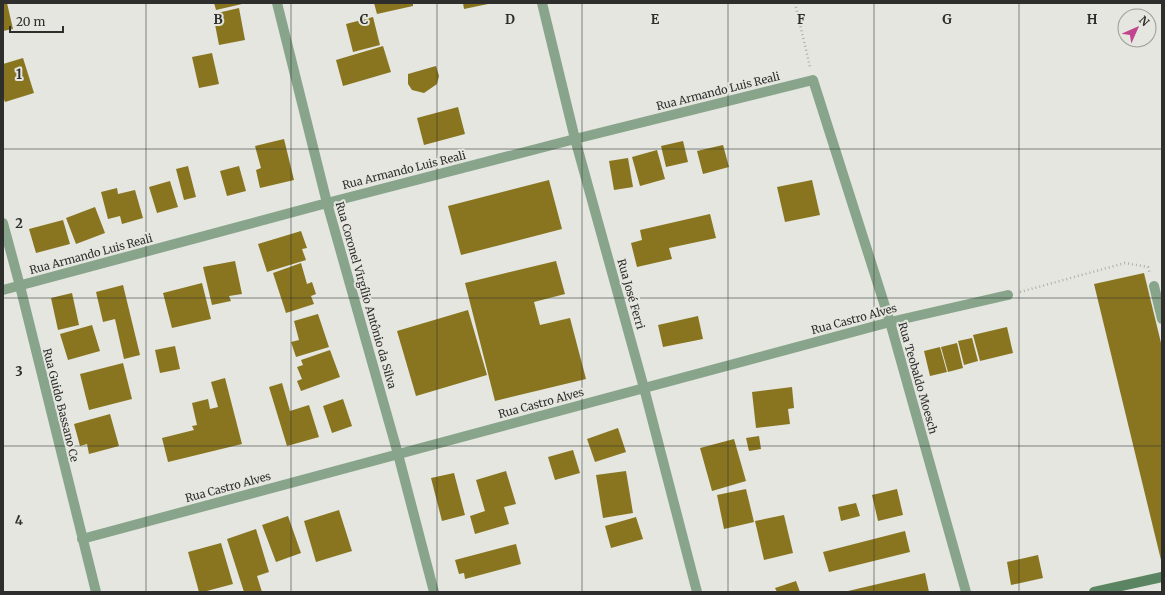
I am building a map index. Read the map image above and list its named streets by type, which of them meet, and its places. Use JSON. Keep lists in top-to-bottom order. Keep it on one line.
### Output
{"streets":{"street":["Rua Armando Luis Reali","Rua José Ferri","Rua Coronel Virgílio Antônio da Silva","Rua Castro Alves","Rua Teobaldo Moesch","Rua Guido Bassano Ce"]},"crossings":[["Rua Armando Luis Reali","Rua José Ferri"],["Rua Armando Luis Reali","Rua Coronel Virgílio Antônio da Silva"],["Rua Armando Luis Reali","Rua Teobaldo Moesch"],["Rua Armando Luis Reali","Rua Guido Bassano Ce"],["Rua José Ferri","Rua Castro Alves"],["Rua Coronel Virgílio Antônio da Silva","Rua Castro Alves"],["Rua Castro Alves","Rua Teobaldo Moesch"],["Rua Castro Alves","Rua Guido Bassano Ce"]],"scale_bar":"20 m","north":"top right","grid":{"columns":["B","C","D","E","F","G","H"],"rows":["1","2","3","4"]}}
